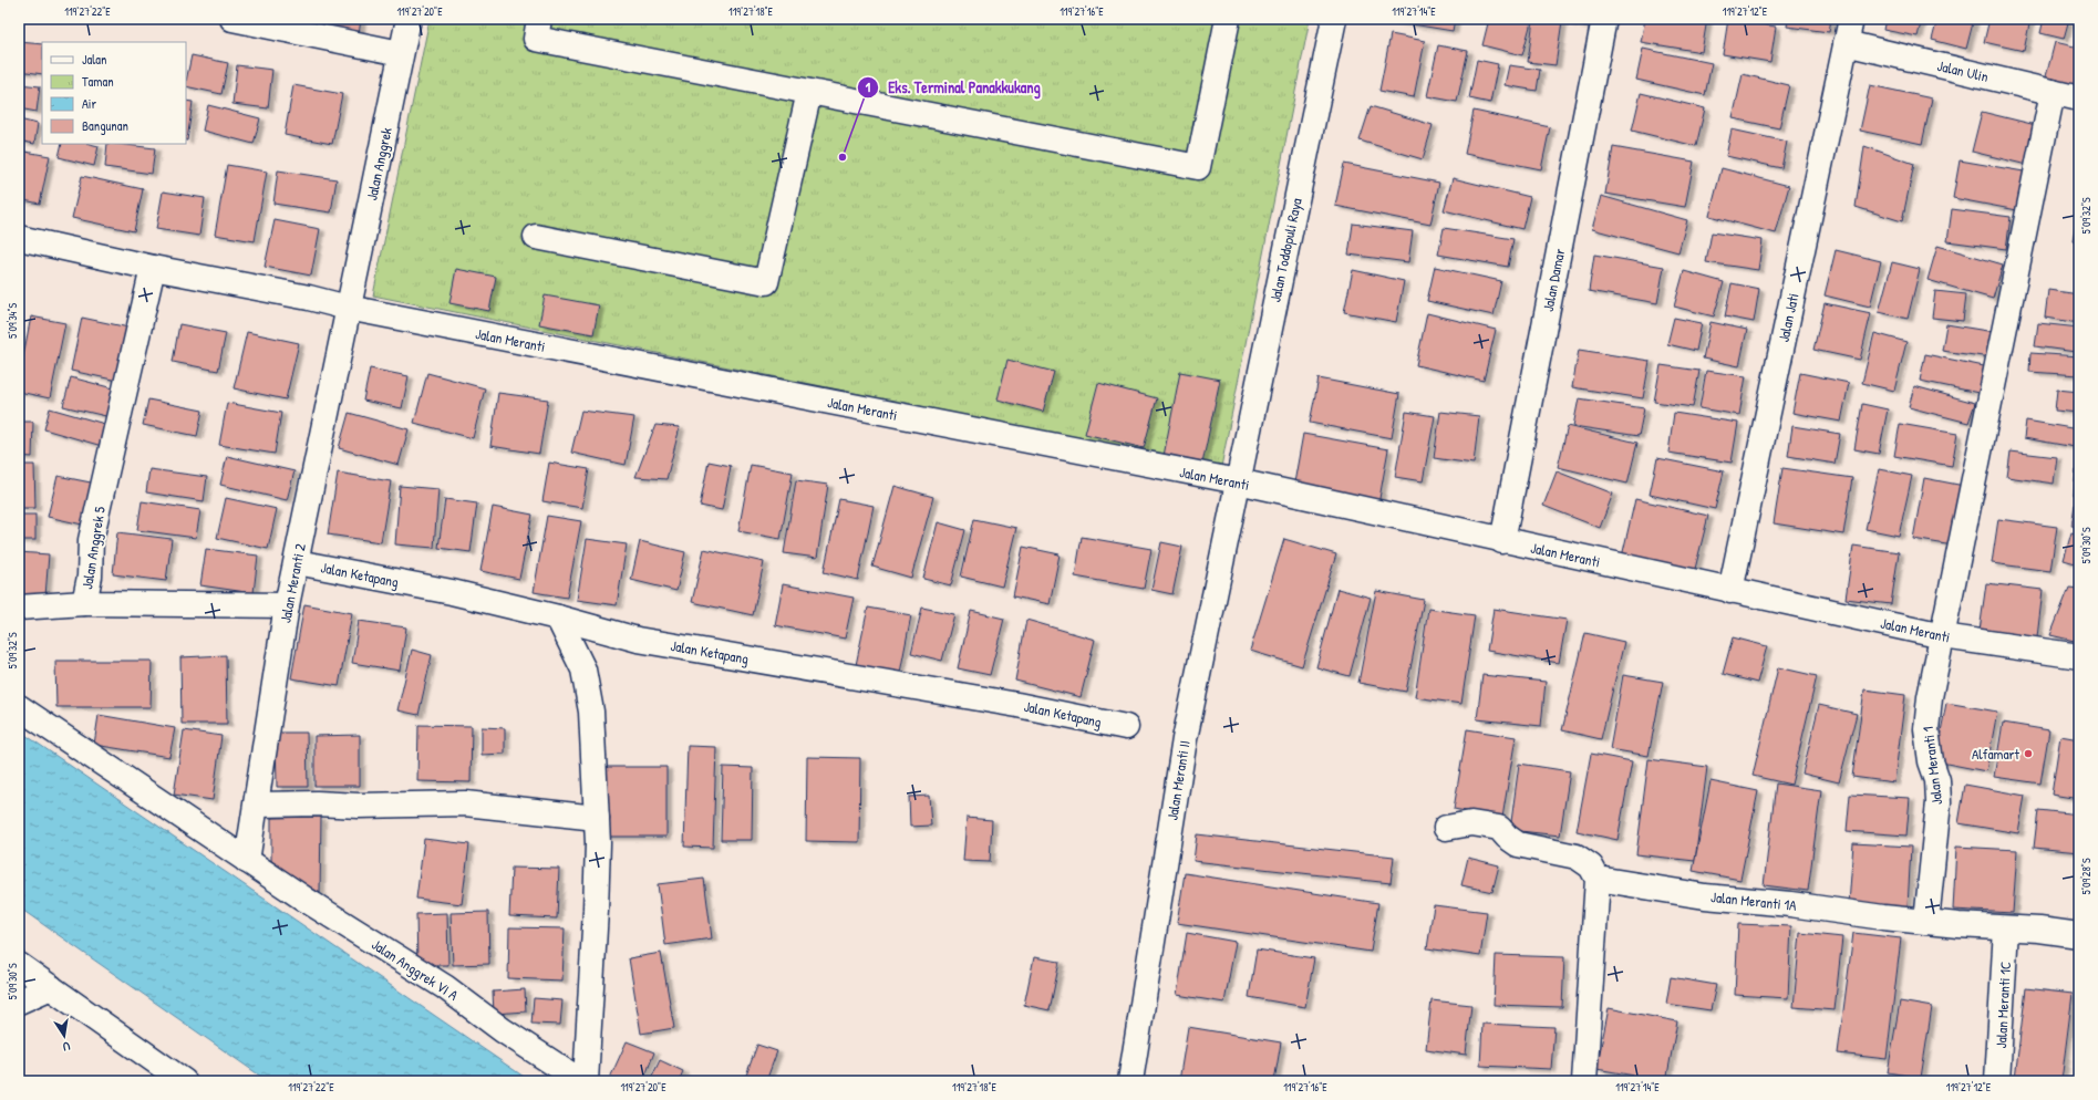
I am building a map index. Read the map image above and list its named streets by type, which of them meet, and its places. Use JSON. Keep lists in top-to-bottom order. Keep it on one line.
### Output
{"streets":{"street":["Jalan Ulin","Jalan Anggrek","Jalan Toddopuli Raya","Jalan Damar","Jalan Jati","Jalan Meranti","Jalan Anggrek 5","Jalan Ketapang","Jalan Meranti 2","Jalan Meranti 1","Jalan Meranti II","Jalan Meranti 1A","Jalan Anggrek VI A","Jalan Meranti 1C"]},"crossings":[["Jalan Ulin","Jalan Jati"],["Jalan Ulin","Jalan Meranti 1"],["Jalan Anggrek","Jalan Meranti"],["Jalan Anggrek","Jalan Meranti 2"],["Jalan Toddopuli Raya","Jalan Meranti"],["Jalan Toddopuli Raya","Jalan Meranti II"],["Jalan Damar","Jalan Meranti"],["Jalan Jati","Jalan Meranti"],["Jalan Meranti","Jalan Anggrek 5"],["Jalan Meranti","Jalan Meranti 2"],["Jalan Meranti","Jalan Meranti 1"],["Jalan Meranti","Jalan Meranti II"],["Jalan Anggrek 5","Jalan Meranti 2"],["Jalan Ketapang","Jalan Meranti 2"],["Jalan Meranti 2","Jalan Anggrek VI A"],["Jalan Meranti 1","Jalan Meranti 1A"],["Jalan Meranti 1A","Jalan Meranti 1C"]],"places":["Eks. Terminal Panakkukang","Alfamart"],"legend":["Jalan","Taman","Air","Bangunan"],"north":"bottom","coordinates":["119°27'22\"E","119°27'20\"E","119°27'18\"E","119°27'16\"E","119°27'14\"E","119°27'12\"E","5°09'32\"S","5°09'34\"S","5°09'30\"S","5°09'28\"S"]}
